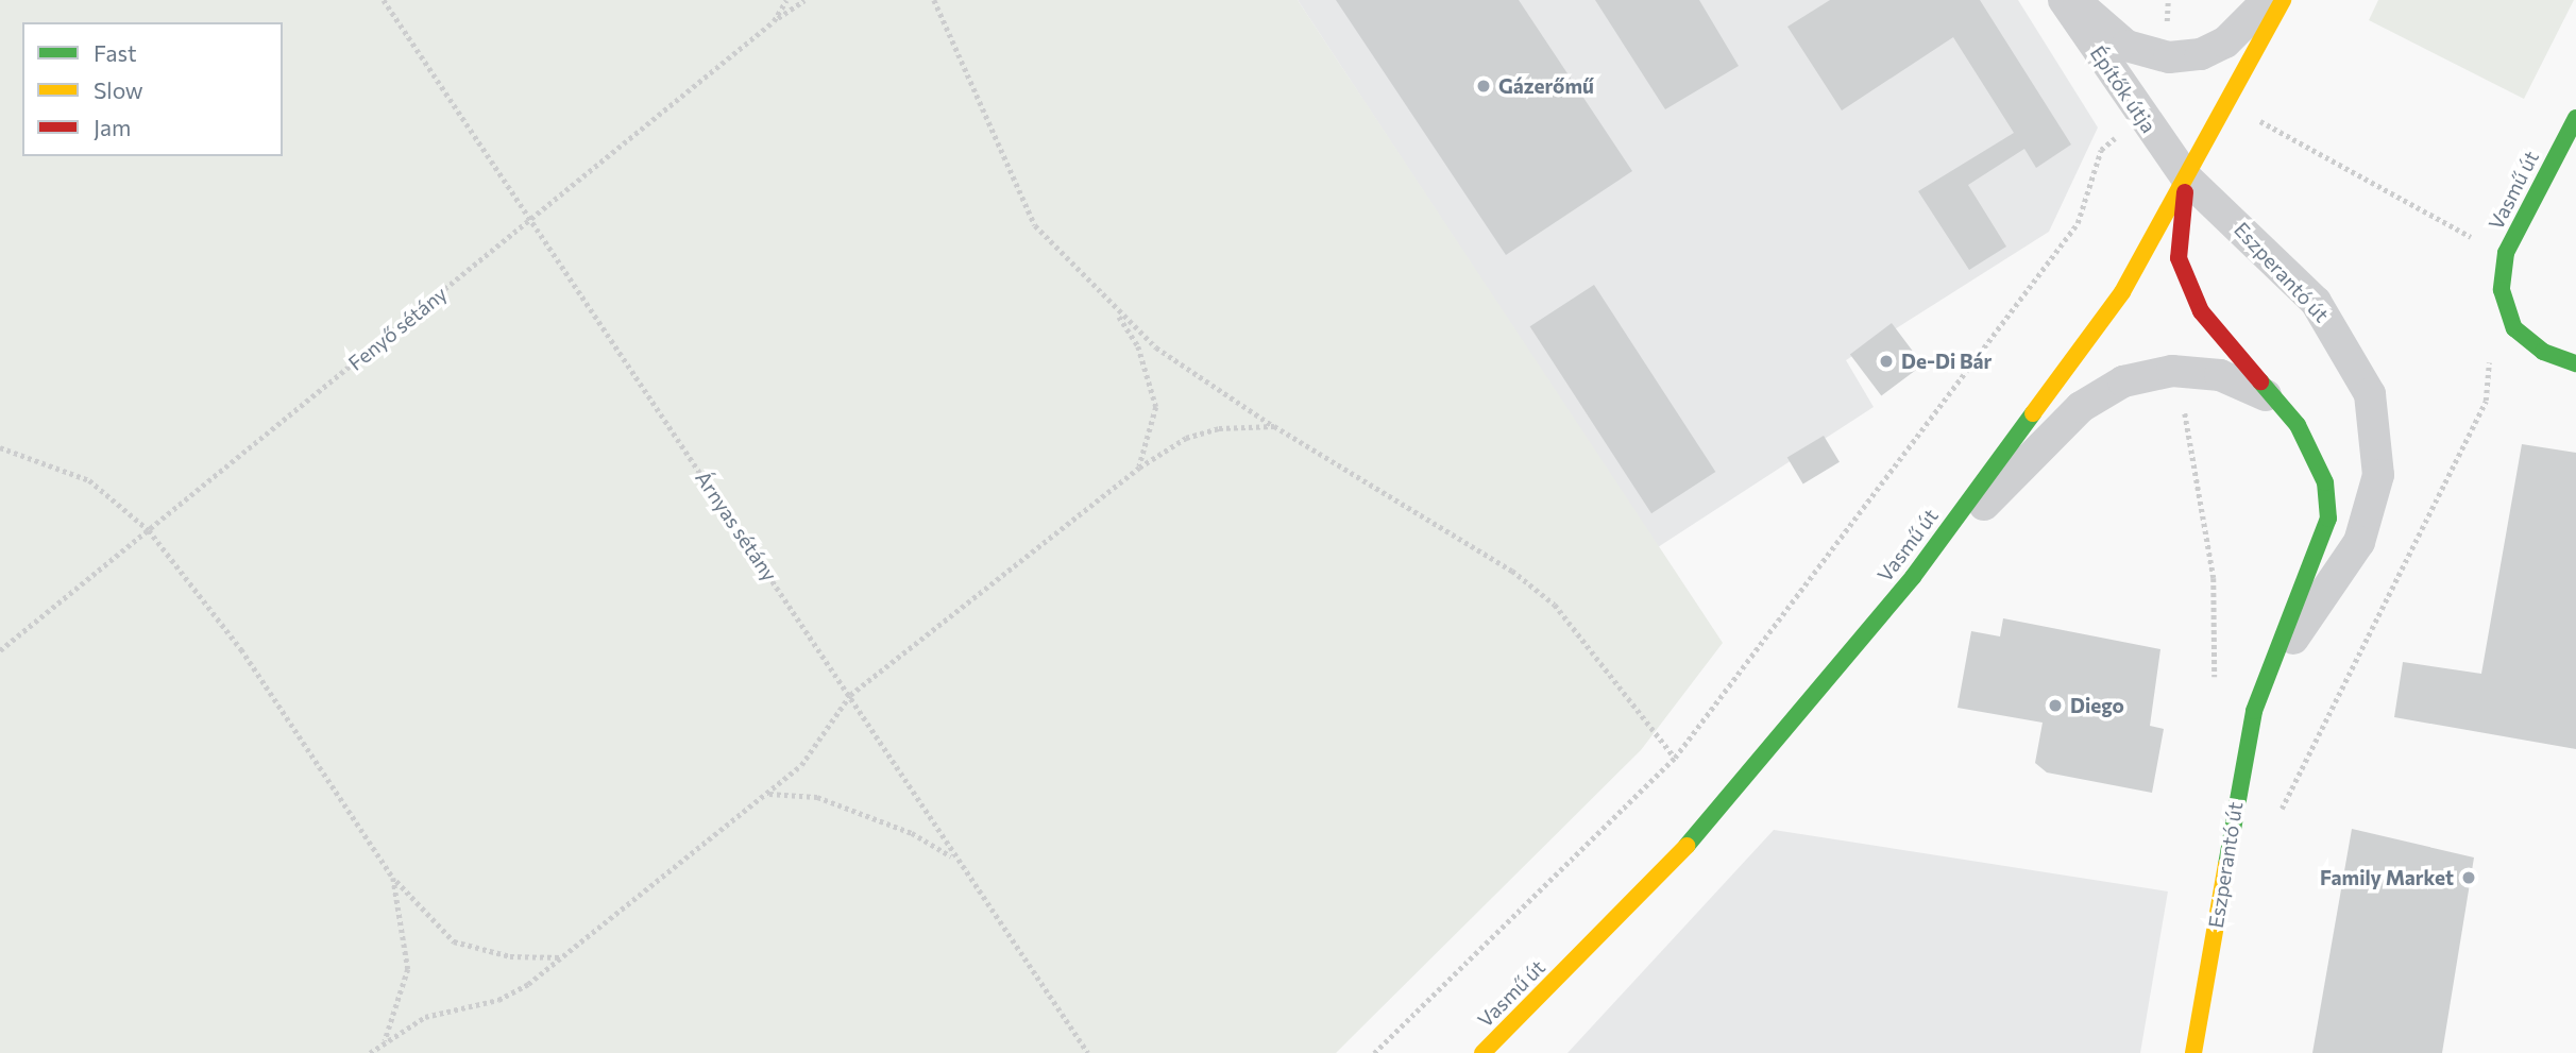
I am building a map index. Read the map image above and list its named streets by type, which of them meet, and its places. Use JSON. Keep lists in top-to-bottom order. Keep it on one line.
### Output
{"streets":{"street":["Építők útja","Vasmű út","Eszperantó út"],"path":["Fenyő sétány","Árnyas sétány"]},"crossings":[["Építők útja","Vasmű út"],["Építők útja","Eszperantó út"],["Vasmű út","Eszperantó út"],["Fenyő sétány","Árnyas sétány"]],"places":["Gázerőmű","De-Di Bár","Diego","Family Market"],"legend":["Fast","Slow","Jam"]}
